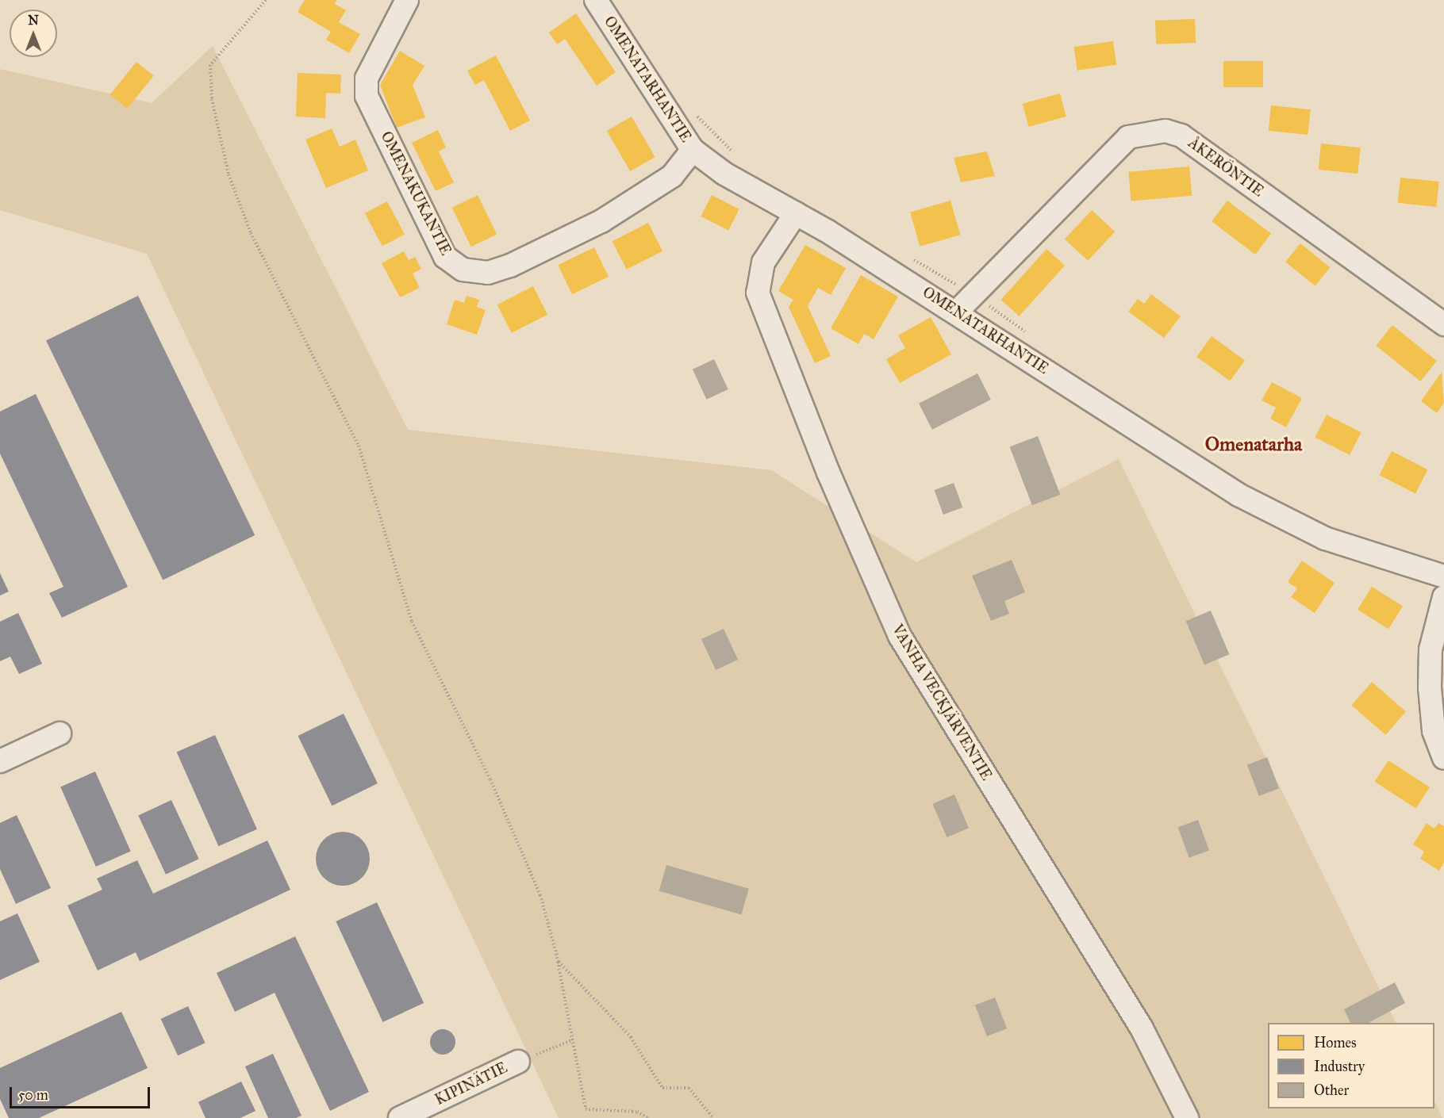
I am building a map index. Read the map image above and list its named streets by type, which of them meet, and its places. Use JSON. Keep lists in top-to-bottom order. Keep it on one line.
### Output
{"streets":{"street":["OMENATARHANTIE","ÅKERÖNTIE","OMENAKUKANTIE","VANHA VECKJÄRVENTIE","KIPINÄTIE"]},"crossings":[["OMENATARHANTIE","ÅKERÖNTIE"],["OMENATARHANTIE","OMENAKUKANTIE"],["OMENATARHANTIE","VANHA VECKJÄRVENTIE"]],"districts":["Omenatarha"],"legend":["Homes","Industry","Other"],"scale_bar":"50 m","north":"top"}
